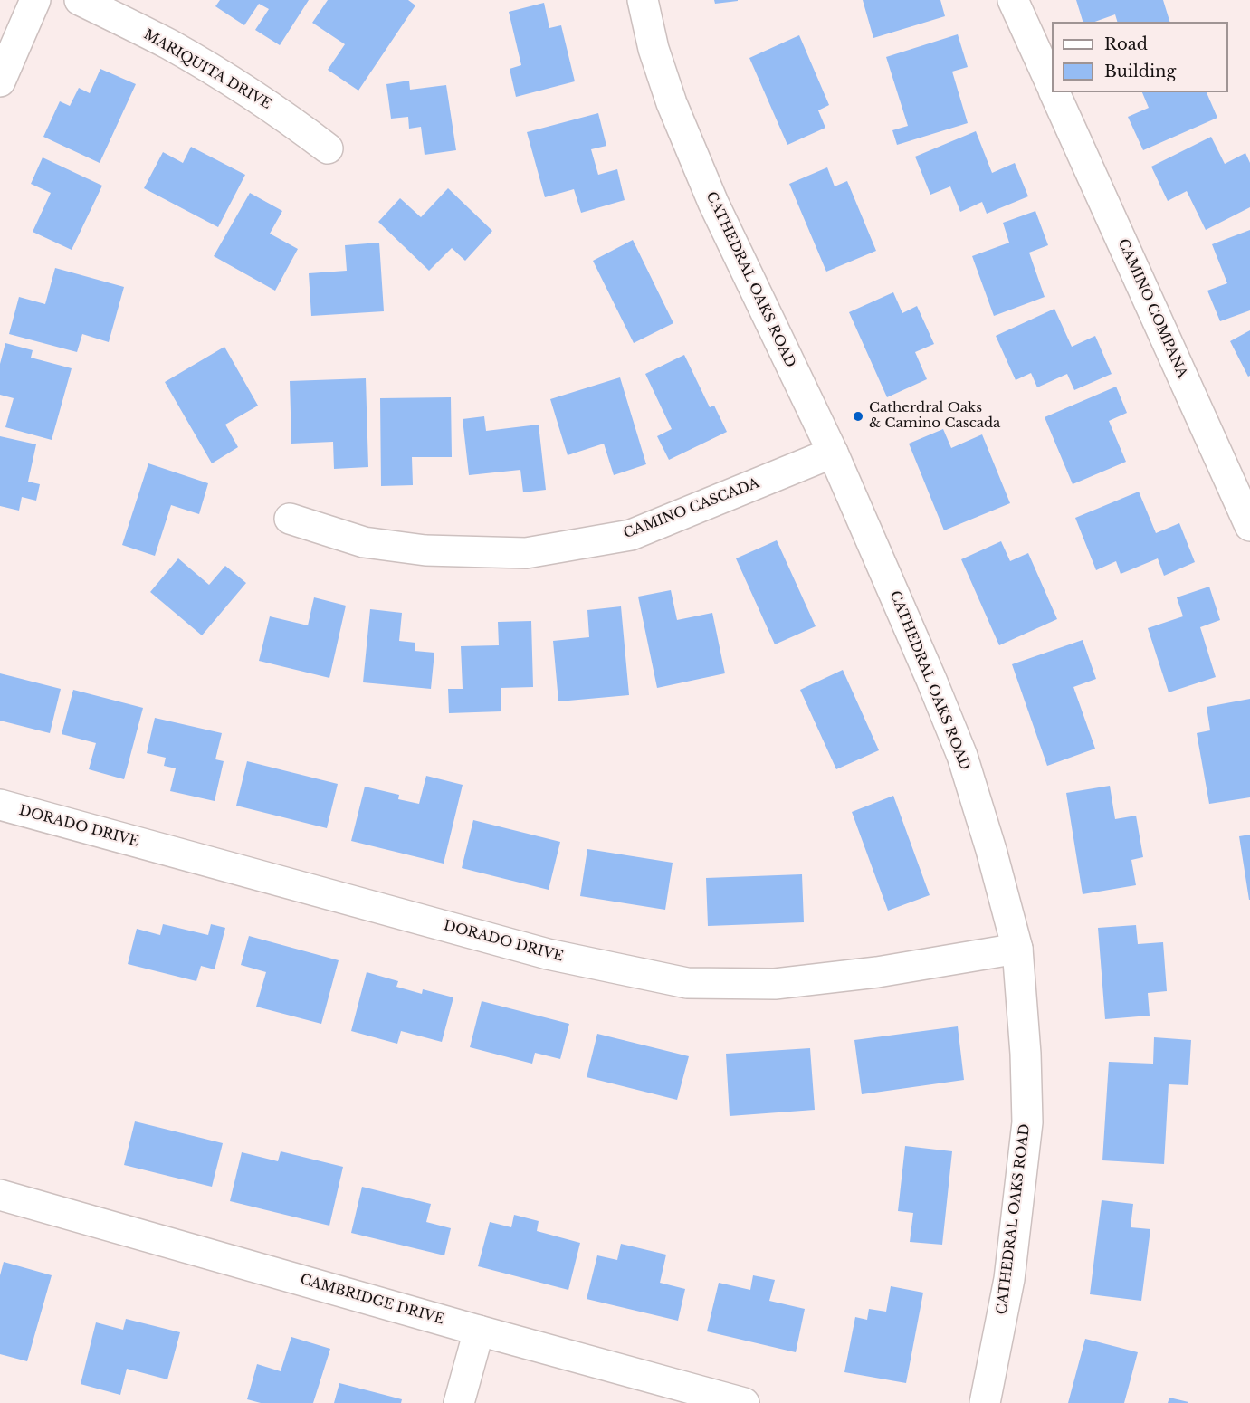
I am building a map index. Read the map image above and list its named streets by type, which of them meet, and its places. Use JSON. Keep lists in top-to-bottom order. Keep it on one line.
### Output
{"streets":{"street":["MARIQUITA DRIVE","CATHEDRAL OAKS ROAD","CAMINO COMPANA","CAMINO CASCADA","DORADO DRIVE","CAMBRIDGE DRIVE"]},"crossings":[["CATHEDRAL OAKS ROAD","CAMINO CASCADA"],["CATHEDRAL OAKS ROAD","DORADO DRIVE"]],"places":["Catherdral Oaks & Camino Cascada"],"legend":["Road","Building"]}
